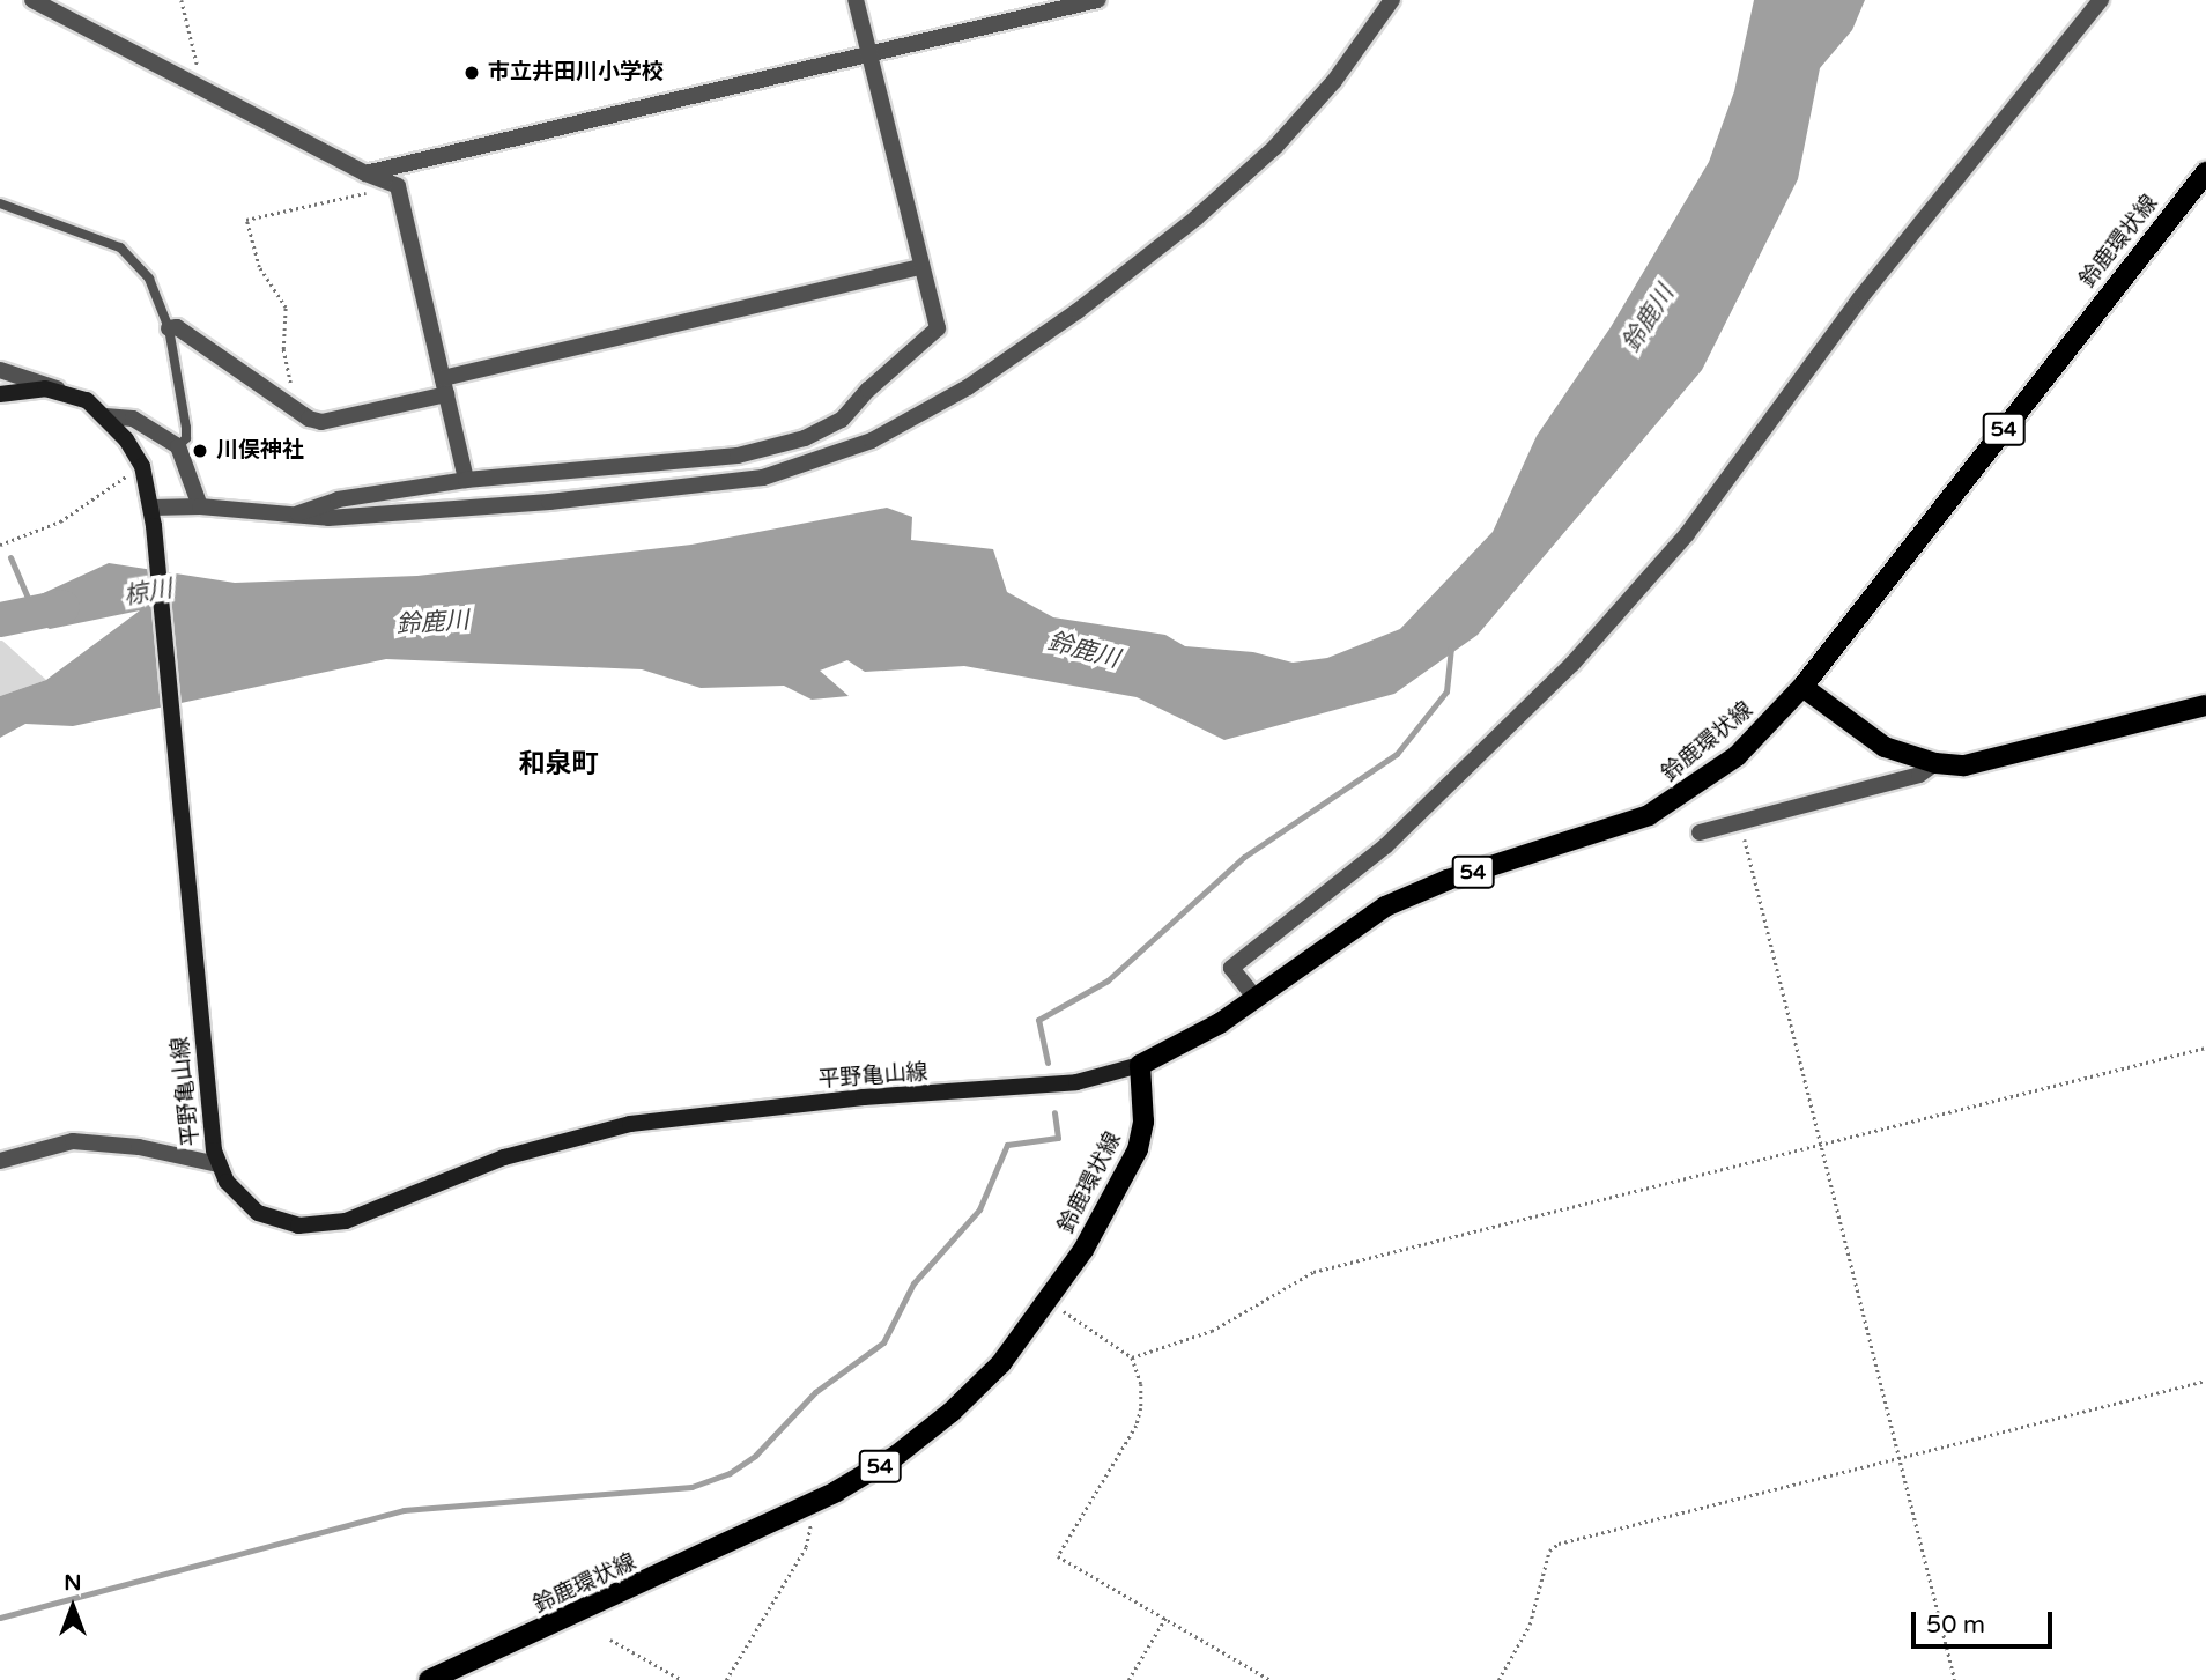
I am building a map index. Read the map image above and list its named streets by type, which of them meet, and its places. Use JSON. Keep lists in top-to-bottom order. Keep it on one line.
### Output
{"streets":{"main road":["鈴鹿環状線","54","平野亀山線"]},"crossings":[["鈴鹿環状線","平野亀山線"]],"districts":["和泉町"],"water":["鈴鹿川","椋川"],"places":["市立井田川小学校","川俣神社"],"scale_bar":"50 m","north":"top"}
